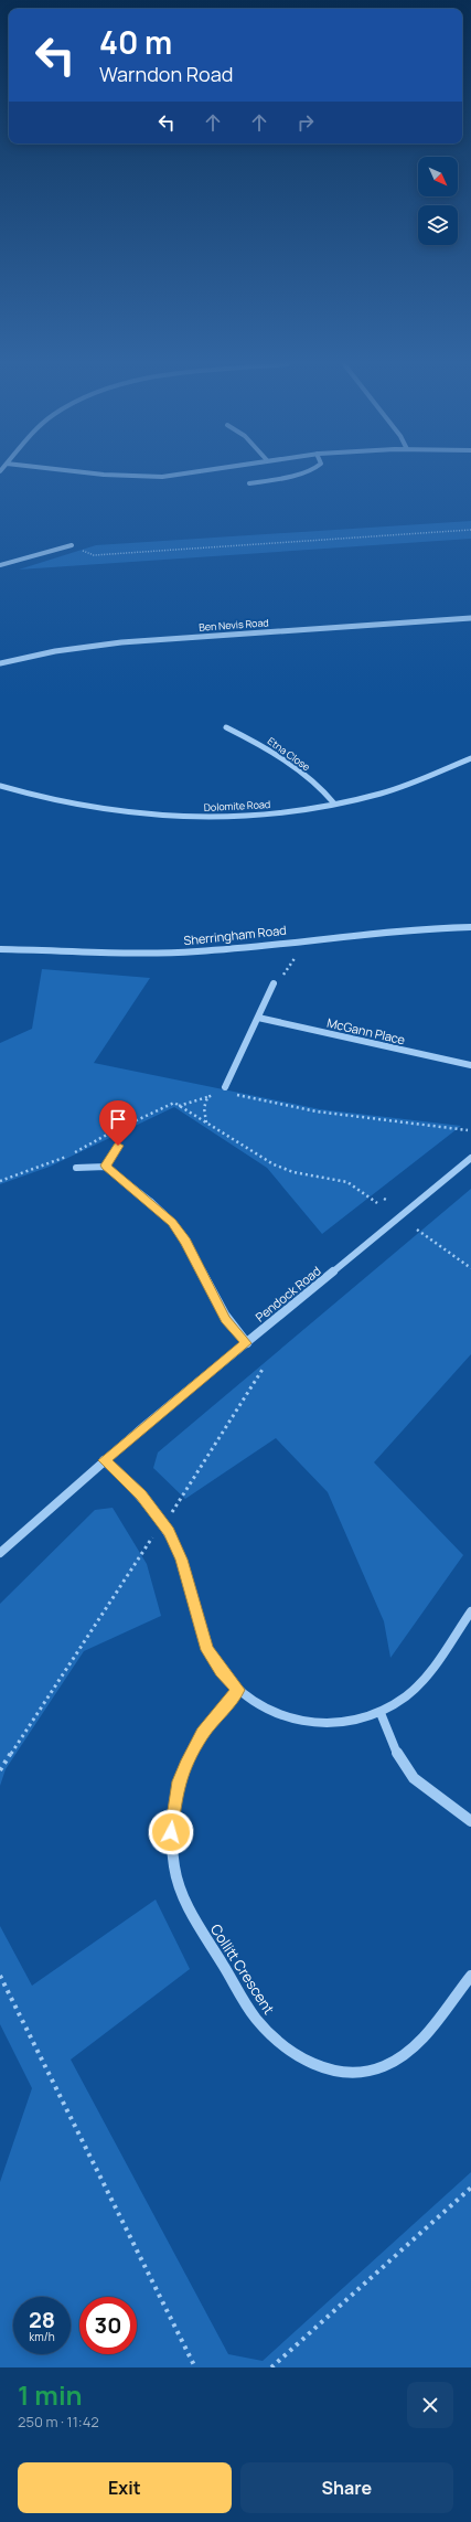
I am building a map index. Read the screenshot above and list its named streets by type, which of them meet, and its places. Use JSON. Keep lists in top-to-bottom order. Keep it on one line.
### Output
{"streets":{"street":["Ben Nevis Road","Etna Close","Dolomite Road","Sherringham Road","McGann Place","Pendock Road","Collitt Crescent"]},"crossings":[["Etna Close","Dolomite Road"]],"north":"bottom right","page":{"turn":["40 m","Warndon Road"],"speed":"28 km/h","limit":"30","heading":["1 min","250 m · 11:42"],"buttons":["Exit","Share"]}}
